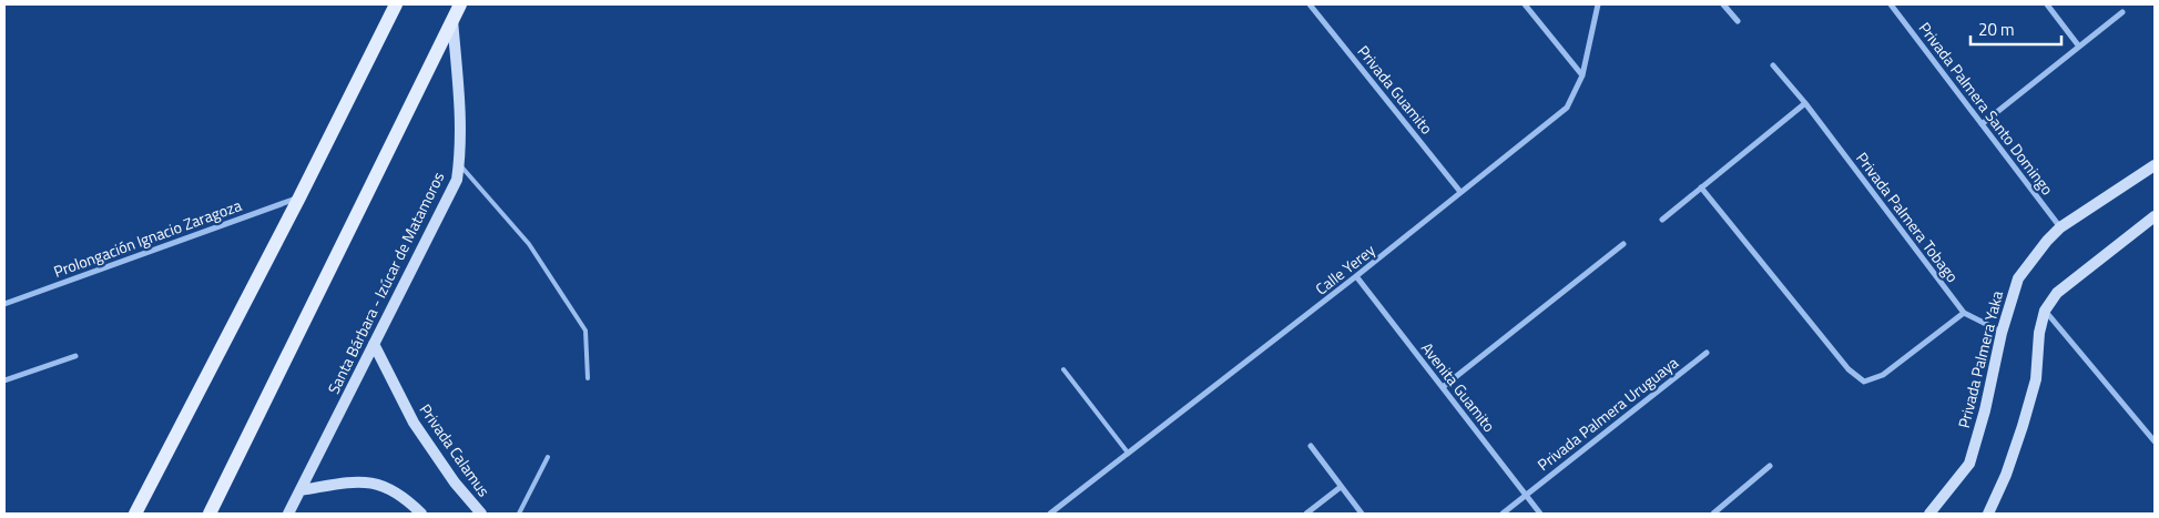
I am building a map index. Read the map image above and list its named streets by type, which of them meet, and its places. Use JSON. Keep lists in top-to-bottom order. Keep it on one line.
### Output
{"streets":{"street":["Privada Guamito","Privada Palmera Santo Domingo","Privada Palmera Tobago","Prolongación Ignacio Zaragoza","Calle Yerey","Santa Bárbara - Izúcar de Matamoros","Privada Palmera Yaka","Avenita Guamito","Privada Palmera Uruguaya","Privada Calamus"]},"crossings":[["Privada Guamito","Calle Yerey"],["Privada Palmera Santo Domingo","Privada Palmera Yaka"],["Privada Palmera Tobago","Privada Palmera Yaka"],["Calle Yerey","Avenita Guamito"],["Santa Bárbara - Izúcar de Matamoros","Privada Calamus"],["Avenita Guamito","Privada Palmera Uruguaya"]],"scale_bar":"20 m"}
